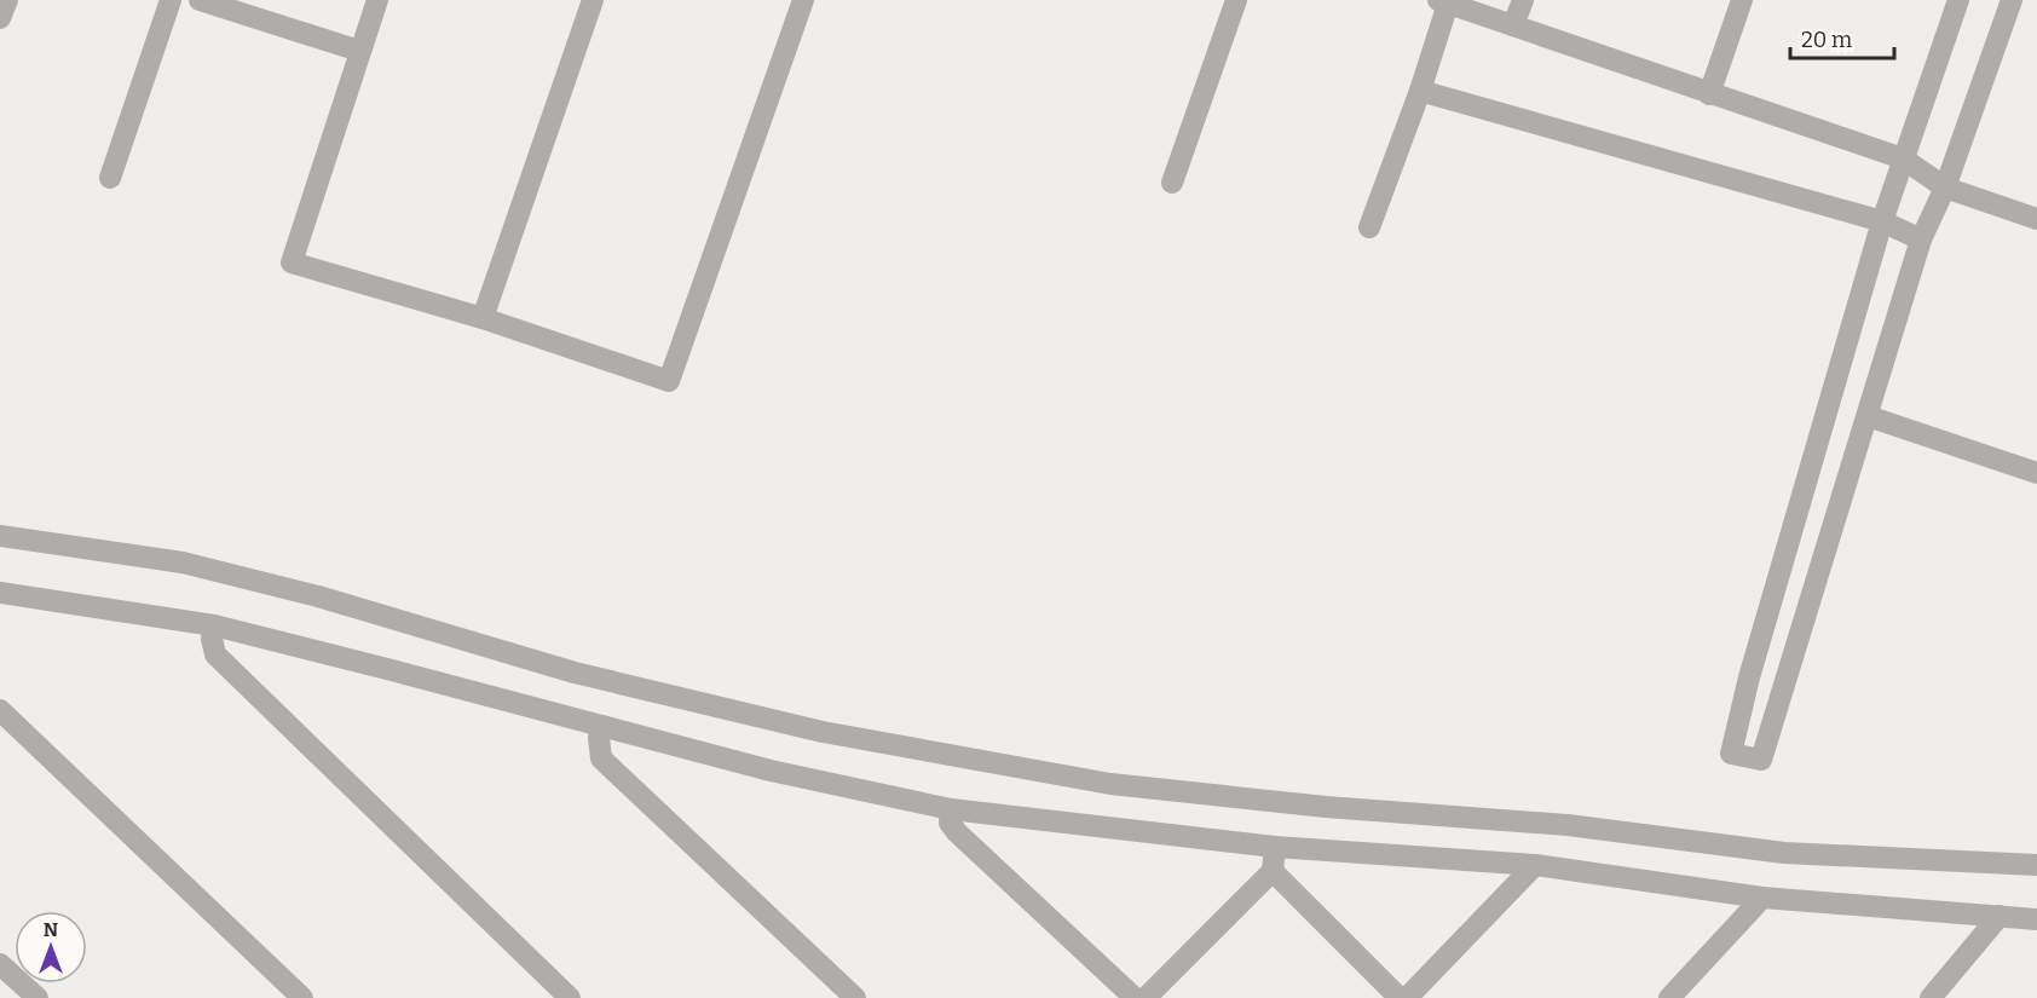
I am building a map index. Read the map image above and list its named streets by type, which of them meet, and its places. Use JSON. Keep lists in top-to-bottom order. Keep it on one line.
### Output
{"scale_bar":"20 m","north":"top"}
